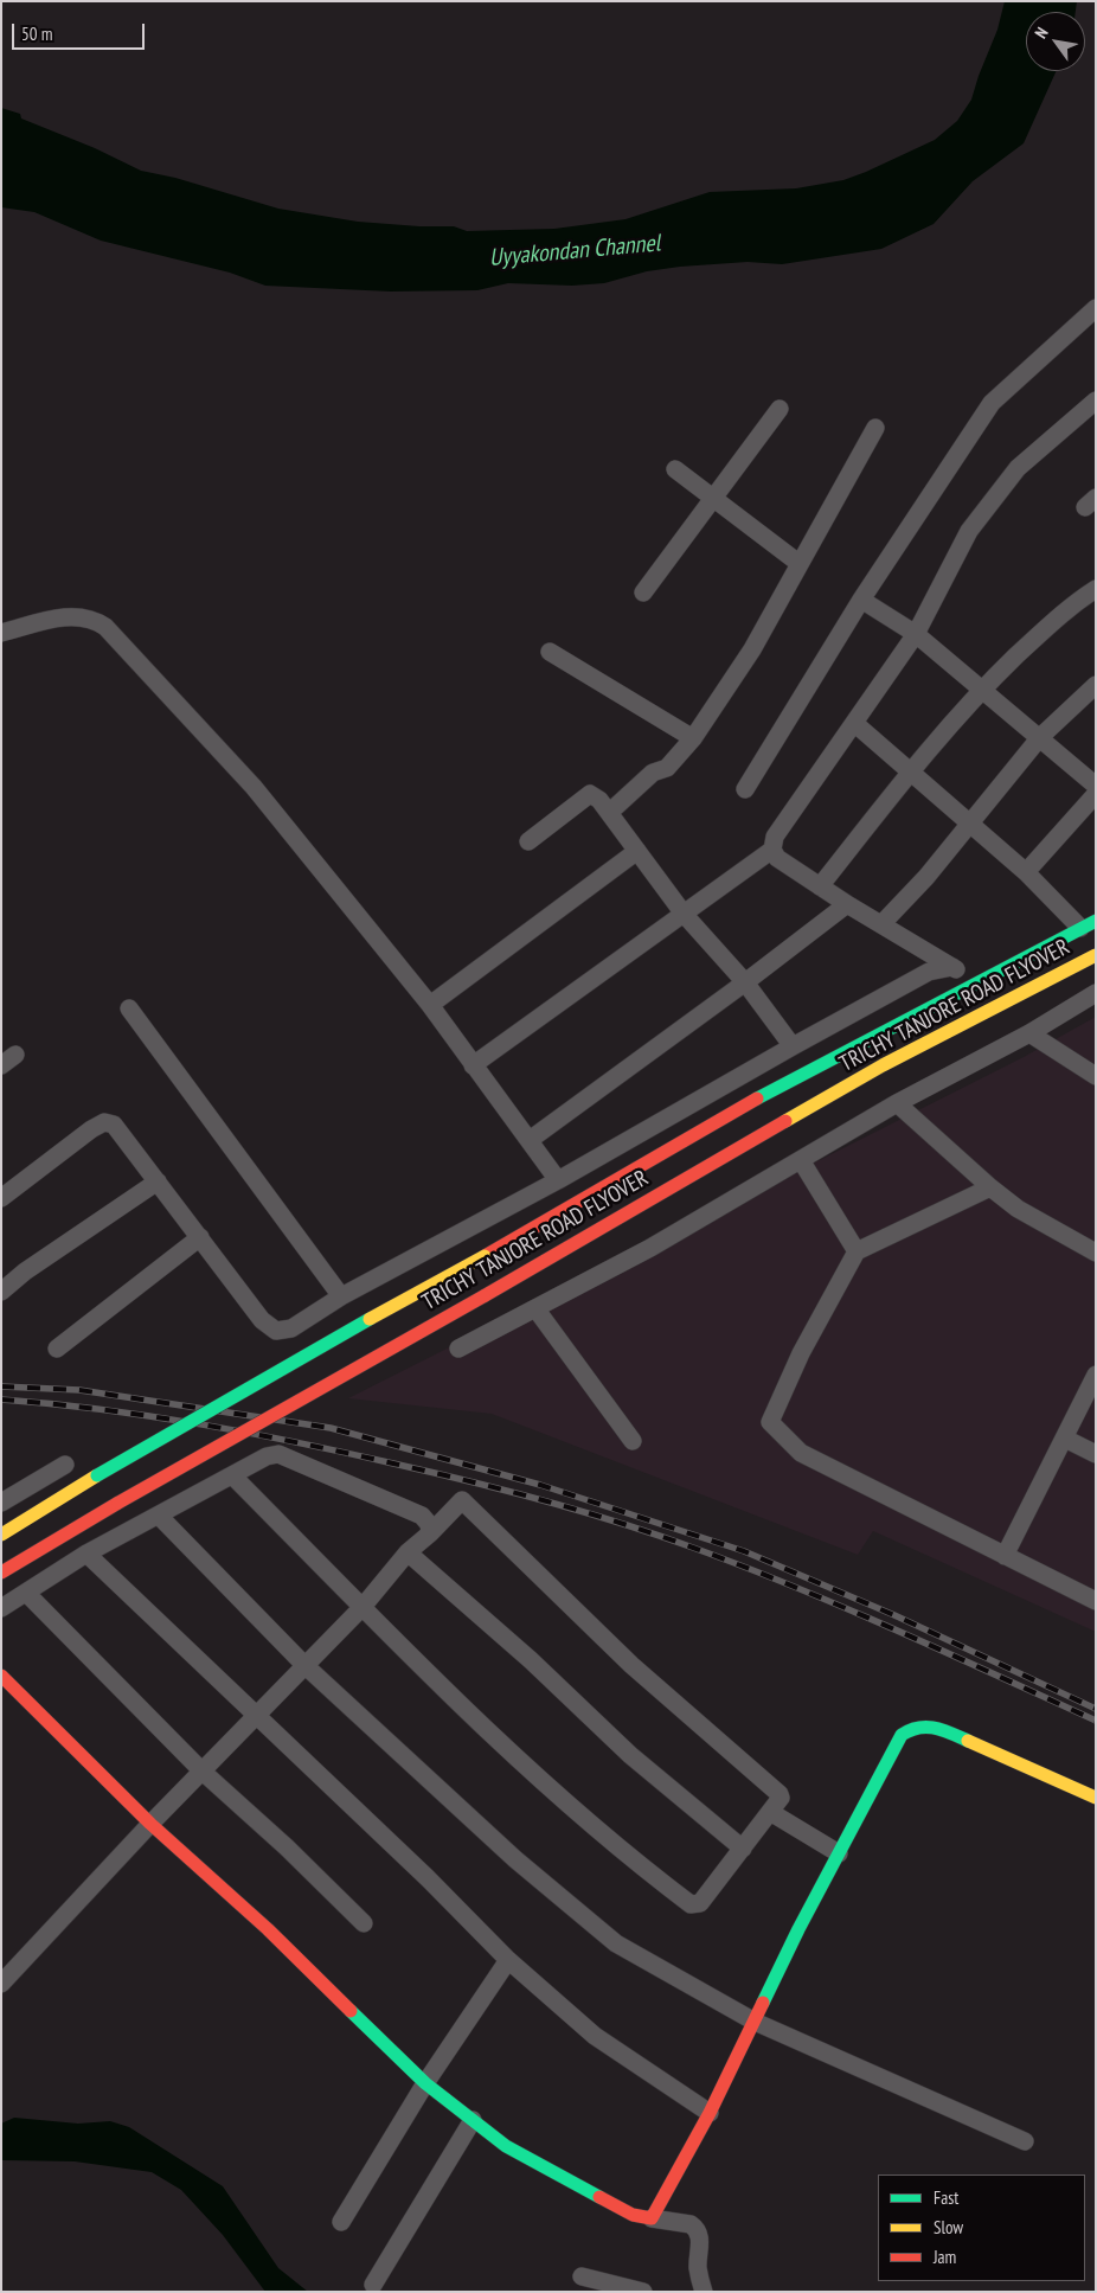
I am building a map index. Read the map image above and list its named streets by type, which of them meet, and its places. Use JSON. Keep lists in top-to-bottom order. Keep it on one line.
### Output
{"streets":{"main road":["TRICHY TANJORE ROAD FLYOVER"]},"water":["Uyyakondan Channel"],"legend":["Fast","Slow","Jam"],"scale_bar":"50 m","north":"top left"}
